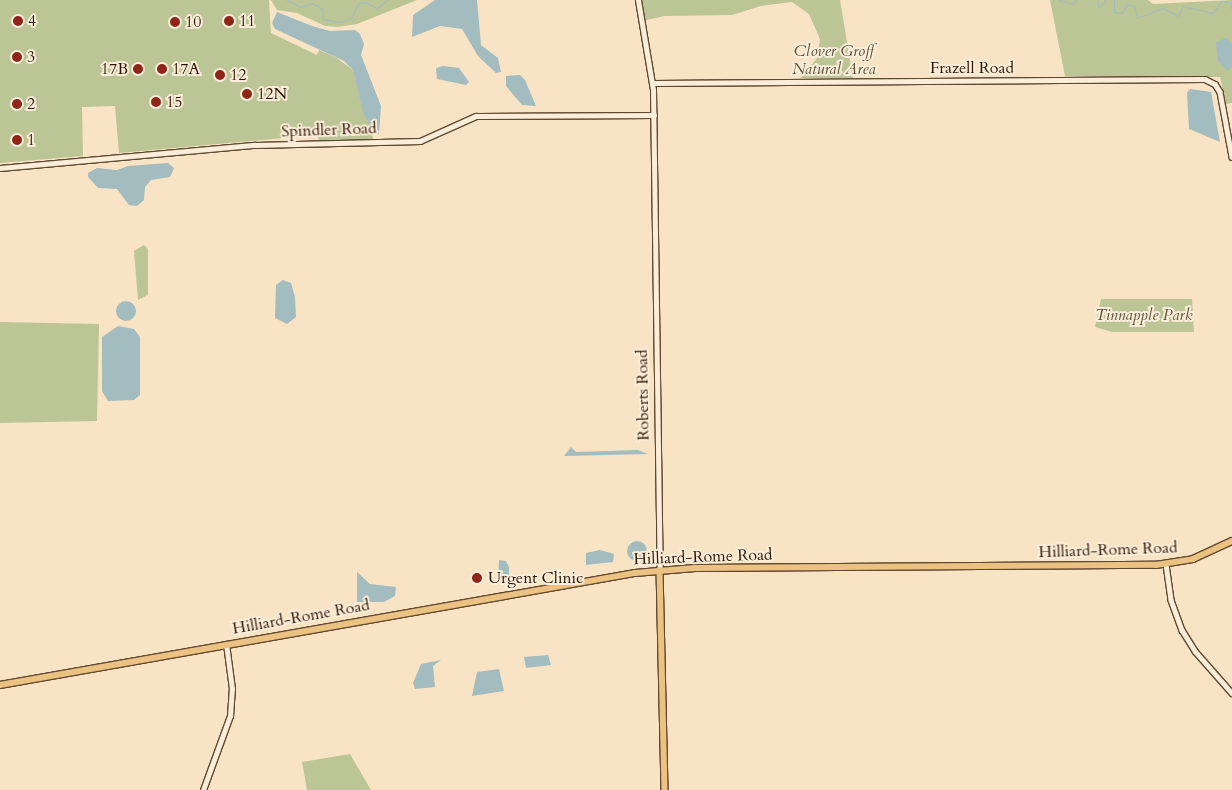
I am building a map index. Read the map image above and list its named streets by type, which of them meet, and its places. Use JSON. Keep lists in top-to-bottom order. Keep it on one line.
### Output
{"streets":{"main road":["Roberts Road","Hilliard-Rome Road"],"street":["Frazell Road","Spindler Road"]},"crossings":[["Frazell Road","Roberts Road"],["Spindler Road","Roberts Road"],["Roberts Road","Hilliard-Rome Road"]],"parks":["Clover Groff Natural Area","Tinnapple Park"],"places":["4","11","10","3","17B","17A","12","12N","15","2","1","Urgent Clinic"]}
